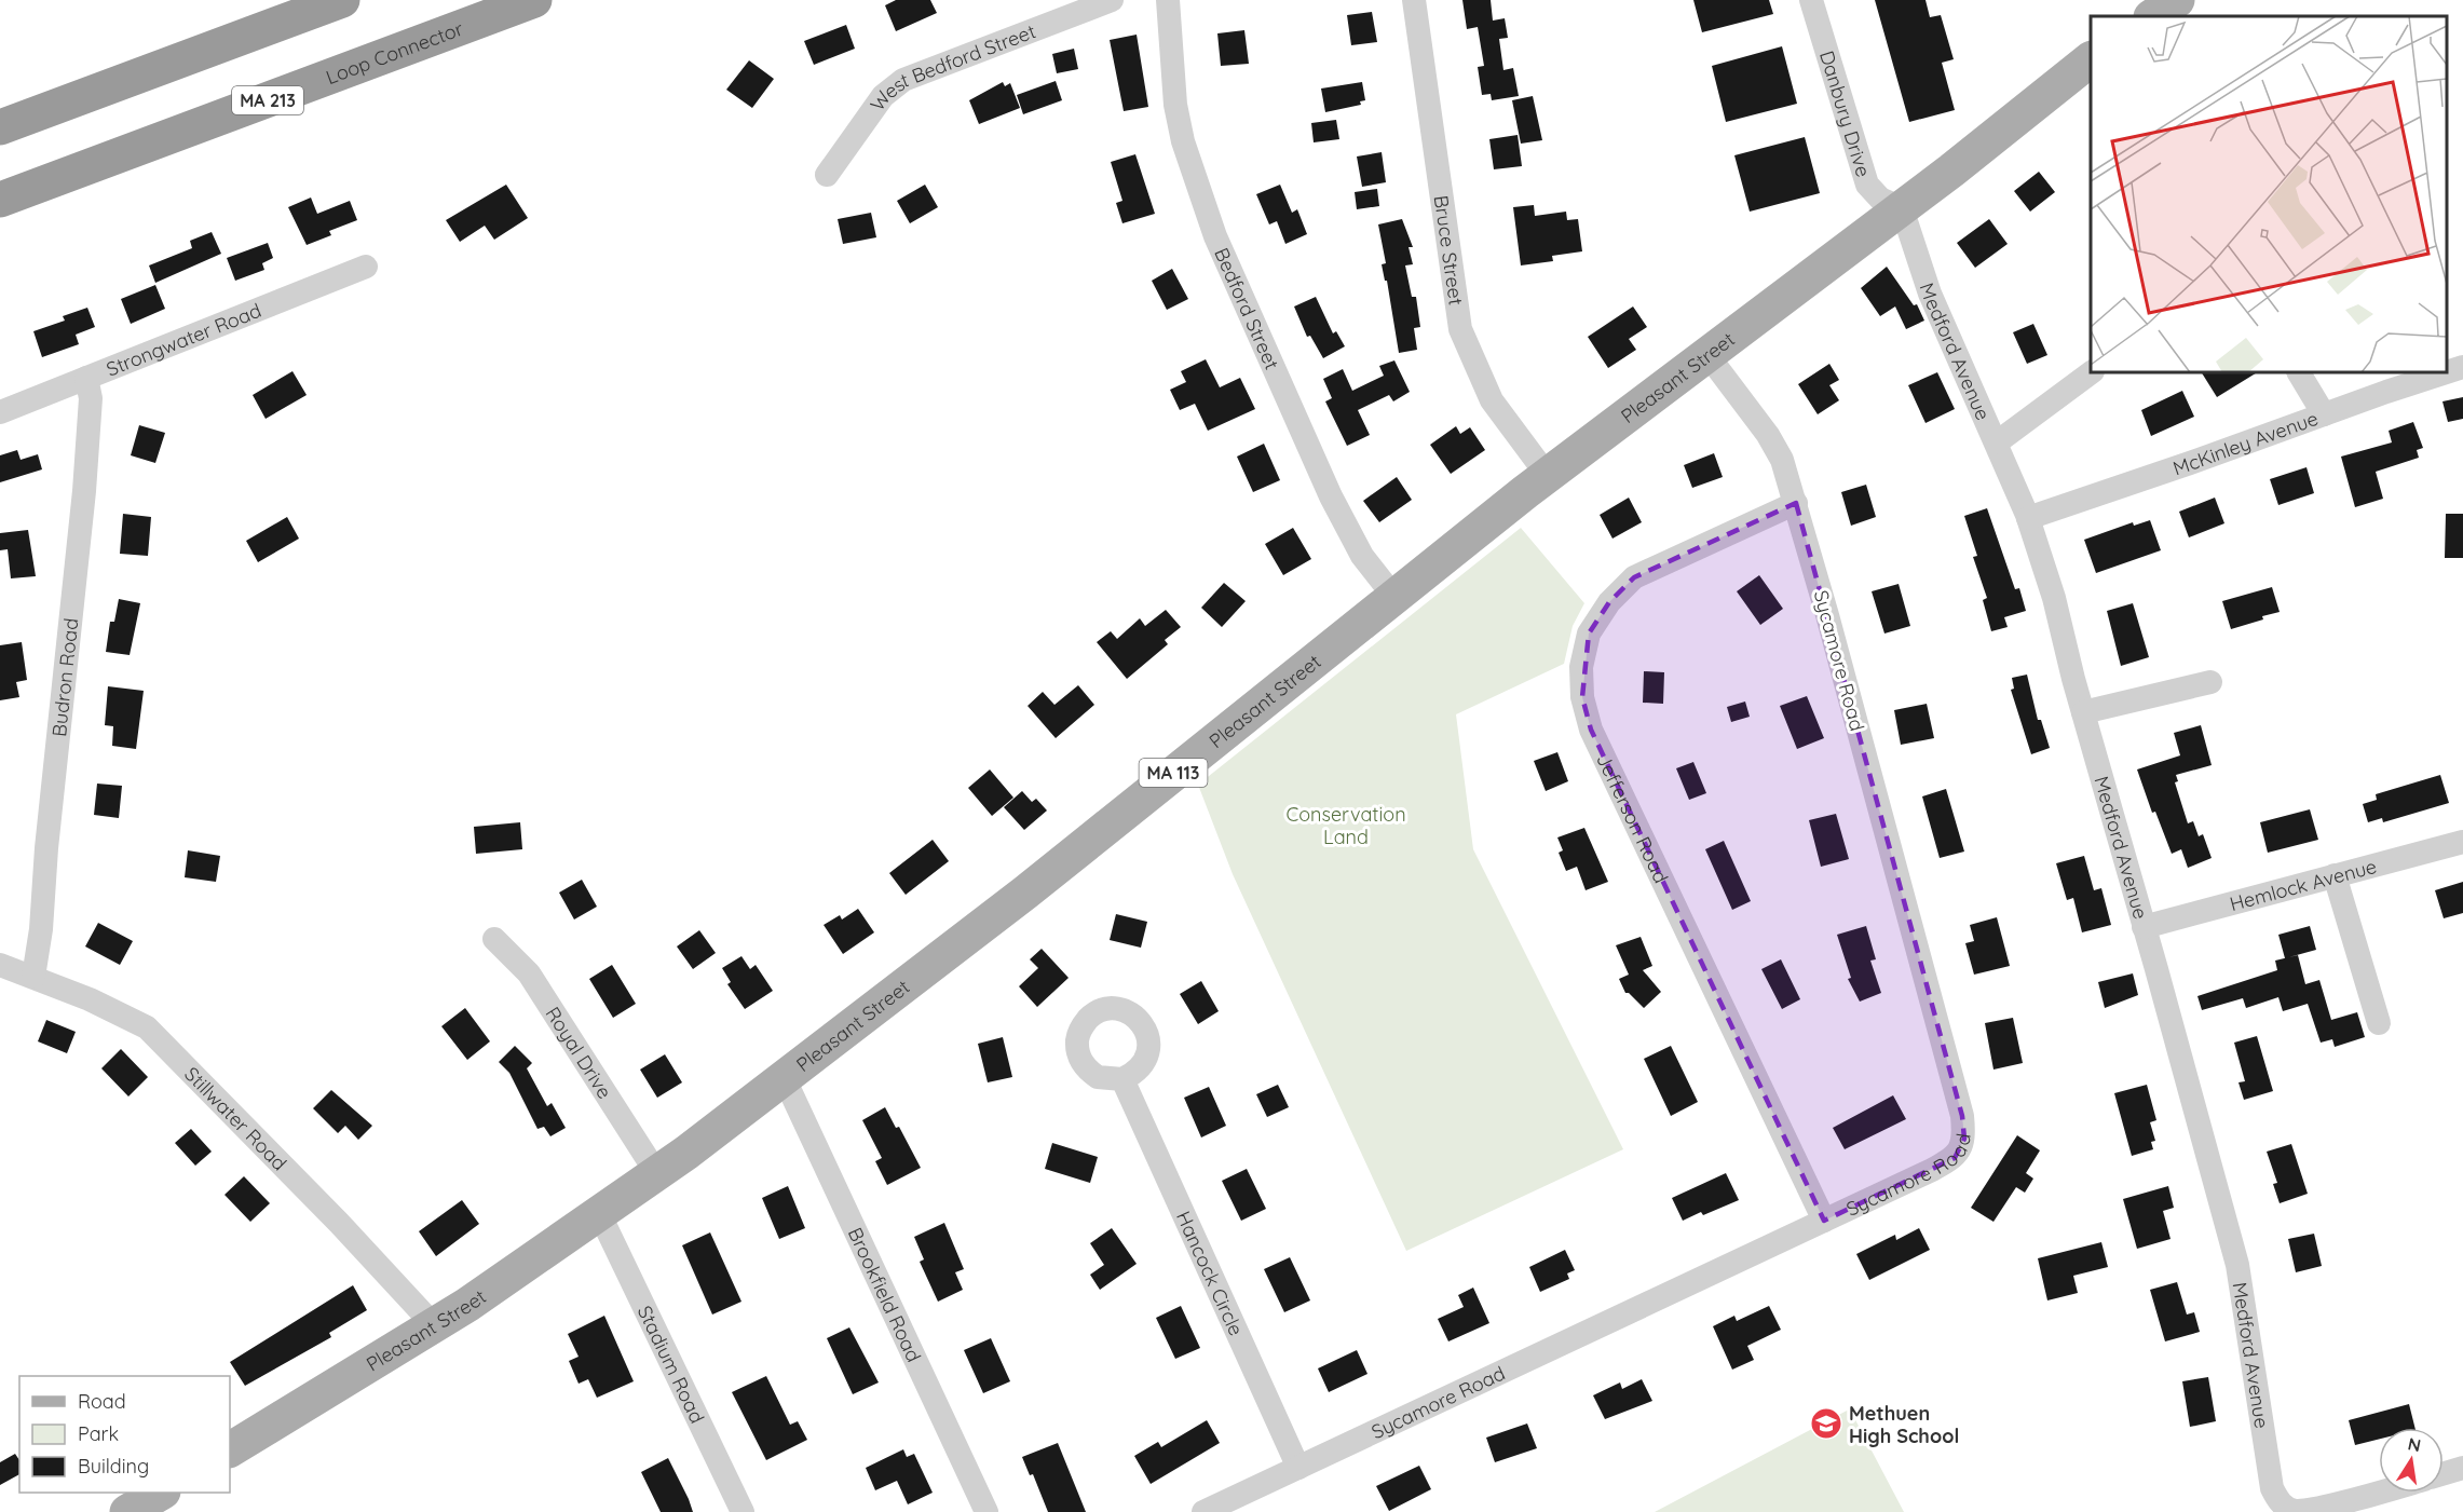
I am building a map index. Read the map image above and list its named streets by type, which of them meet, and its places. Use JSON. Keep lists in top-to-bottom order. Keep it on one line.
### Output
{"streets":{"highway":["Loop Connector","MA 213"],"main road":["Pleasant Street","MA 113"],"street":["West Bedford Street","Danbury Drive","Bruce Street","Bedford Street","Strongwater Road","Medford Avenue","McKinley Avenue","Sycamore Road","Budron Road","Jefferson Road","Hemlock Avenue","Royal Drive","Stillwater Road","Hancock Circle","Brookfield Road","Stadium Road"]},"crossings":[["Danbury Drive","Medford Avenue"],["Danbury Drive","Pleasant Street"],["Bruce Street","Pleasant Street"],["Bedford Street","Pleasant Street"],["Strongwater Road","Budron Road"],["Medford Avenue","Pleasant Street"],["Medford Avenue","McKinley Avenue"],["Medford Avenue","Hemlock Avenue"],["Pleasant Street","Sycamore Road"],["Pleasant Street","Royal Drive"],["Pleasant Street","Stillwater Road"],["Pleasant Street","Brookfield Road"],["Pleasant Street","Stadium Road"],["Sycamore Road","Jefferson Road"],["Sycamore Road","Hancock Circle"],["Budron Road","Stillwater Road"]],"parks":["Conservation Land"],"places":{"school or university":["Methuen High School"]},"legend":["Road","Park","Building"],"north":"top"}
